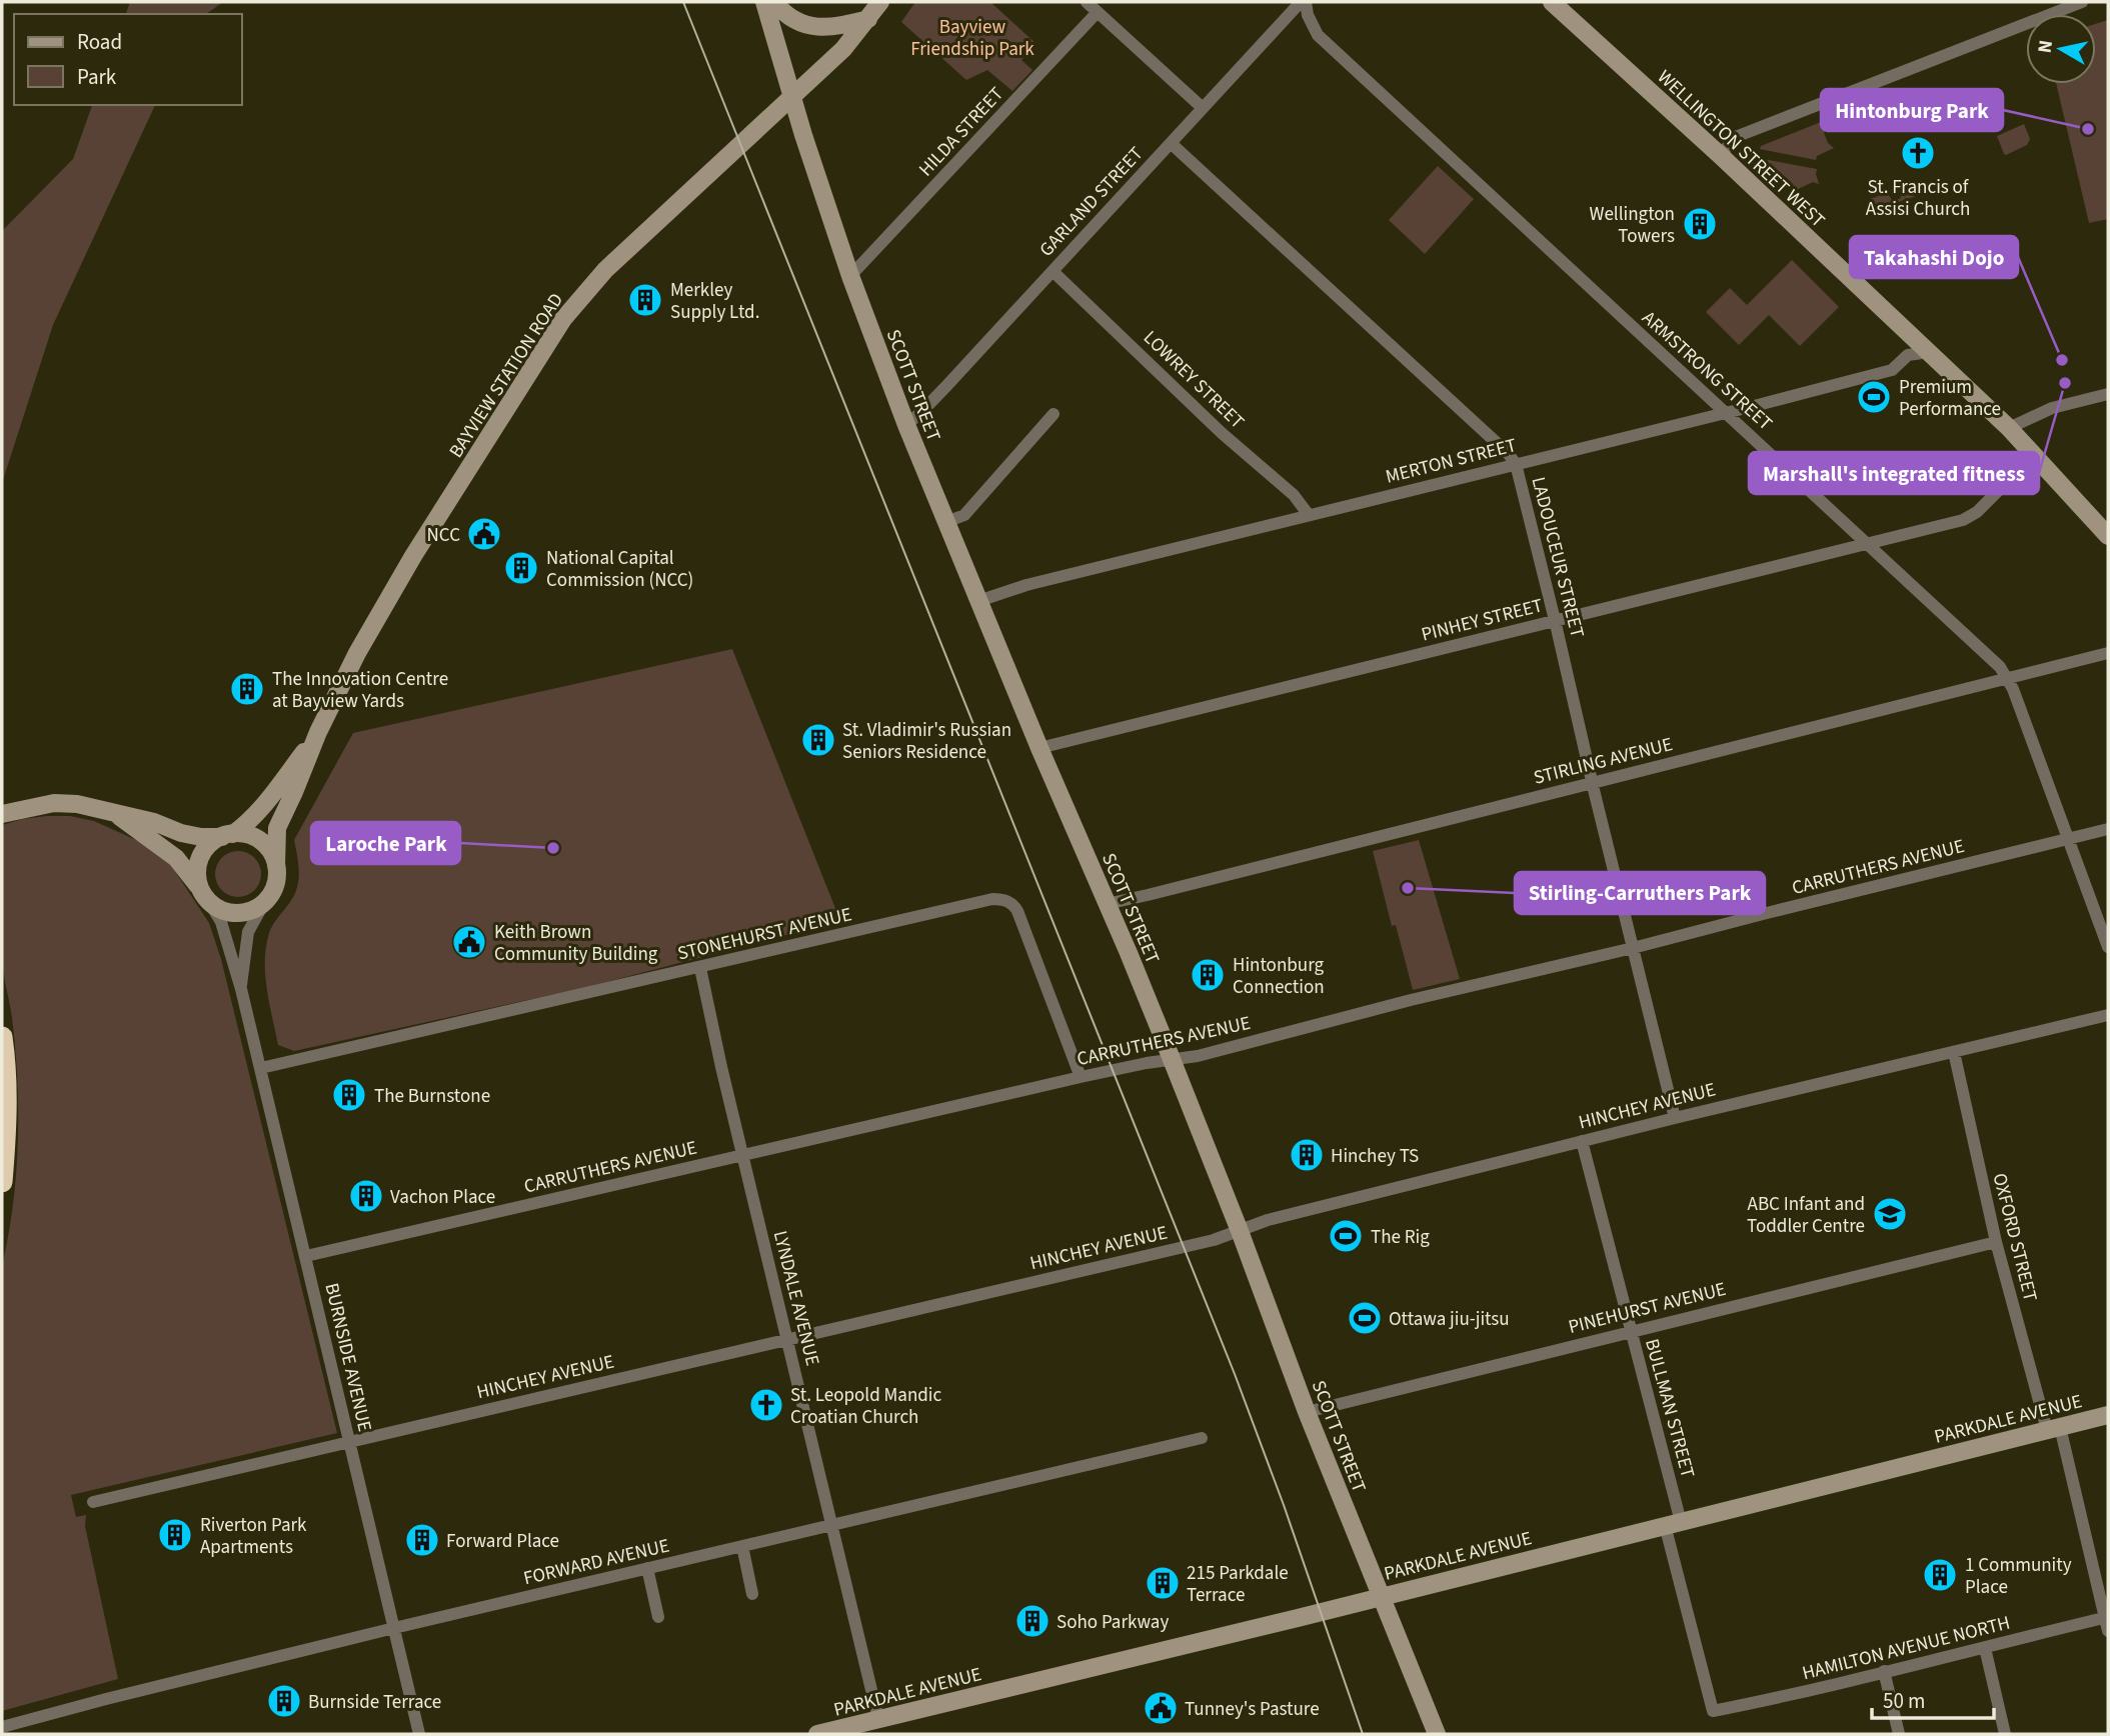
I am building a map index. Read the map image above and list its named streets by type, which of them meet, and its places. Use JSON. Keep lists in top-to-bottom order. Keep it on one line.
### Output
{"streets":{"main road":["WELLINGTON STREET WEST","BAYVIEW STATION ROAD","SCOTT STREET","PARKDALE AVENUE"],"street":["HILDA STREET","GARLAND STREET","ARMSTRONG STREET","LOWREY STREET","MERTON STREET","LADOUCEUR STREET","PINHEY STREET","STIRLING AVENUE","CARRUTHERS AVENUE","STONEHURST AVENUE","HINCHEY AVENUE","OXFORD STREET","LYNDALE AVENUE","PINEHURST AVENUE","BURNSIDE AVENUE","BULLMAN STREET","FORWARD AVENUE","HAMILTON AVENUE NORTH"]},"crossings":[["HILDA STREET","SCOTT STREET"],["WELLINGTON STREET WEST","MERTON STREET"],["WELLINGTON STREET WEST","PINHEY STREET"],["GARLAND STREET","ARMSTRONG STREET"],["GARLAND STREET","LOWREY STREET"],["GARLAND STREET","SCOTT STREET"],["GARLAND STREET","LADOUCEUR STREET"],["ARMSTRONG STREET","MERTON STREET"],["ARMSTRONG STREET","PINHEY STREET"],["ARMSTRONG STREET","STIRLING AVENUE"],["ARMSTRONG STREET","CARRUTHERS AVENUE"],["BAYVIEW STATION ROAD","SCOTT STREET"],["BAYVIEW STATION ROAD","BURNSIDE AVENUE"],["LOWREY STREET","MERTON STREET"],["SCOTT STREET","MERTON STREET"],["SCOTT STREET","PINHEY STREET"],["SCOTT STREET","STIRLING AVENUE"],["SCOTT STREET","CARRUTHERS AVENUE"],["SCOTT STREET","HINCHEY AVENUE"],["SCOTT STREET","PINEHURST AVENUE"],["SCOTT STREET","PARKDALE AVENUE"],["MERTON STREET","LADOUCEUR STREET"],["LADOUCEUR STREET","PINHEY STREET"],["LADOUCEUR STREET","STIRLING AVENUE"],["LADOUCEUR STREET","CARRUTHERS AVENUE"],["LADOUCEUR STREET","HINCHEY AVENUE"],["CARRUTHERS AVENUE","STONEHURST AVENUE"],["CARRUTHERS AVENUE","LYNDALE AVENUE"],["CARRUTHERS AVENUE","BURNSIDE AVENUE"],["STONEHURST AVENUE","LYNDALE AVENUE"],["STONEHURST AVENUE","BURNSIDE AVENUE"],["HINCHEY AVENUE","OXFORD STREET"],["HINCHEY AVENUE","LYNDALE AVENUE"],["HINCHEY AVENUE","BURNSIDE AVENUE"],["HINCHEY AVENUE","BULLMAN STREET"],["OXFORD STREET","PINEHURST AVENUE"],["OXFORD STREET","PARKDALE AVENUE"],["OXFORD STREET","HAMILTON AVENUE NORTH"],["LYNDALE AVENUE","PARKDALE AVENUE"],["LYNDALE AVENUE","FORWARD AVENUE"],["PINEHURST AVENUE","BULLMAN STREET"],["BURNSIDE AVENUE","FORWARD AVENUE"],["BULLMAN STREET","PARKDALE AVENUE"],["BULLMAN STREET","HAMILTON AVENUE NORTH"]],"parks":["Bayview Friendship Park"],"places":{"other":["Hintonburg Park","Takahashi Dojo","Marshall's integrated fitness","Laroche Park","Stirling-Carruthers Park"],"church":["St. Francis of Assisi Church","St. Leopold Mandic Croatian Church"],"building":["Wellington Towers","Merkley Supply Ltd.","National Capital Commission (NCC)","The Innovation Centre at Bayview Yards","St. Vladimir's Russian Seniors Residence","Hintonburg Connection","The Burnstone","Hinchey TS","Vachon Place","Riverton Park Apartments","Forward Place","1 Community Place","215 Parkdale Terrace","Soho Parkway","Burnside Terrace"],"sports":["Premium Performance","The Rig","Ottawa jiu-jitsu"],"public building":["NCC","Keith Brown Community Building","Tunney's Pasture"],"school or university":["ABC Infant and Toddler Centre"]},"legend":["Road","Park"],"scale_bar":"50 m","north":"left"}
